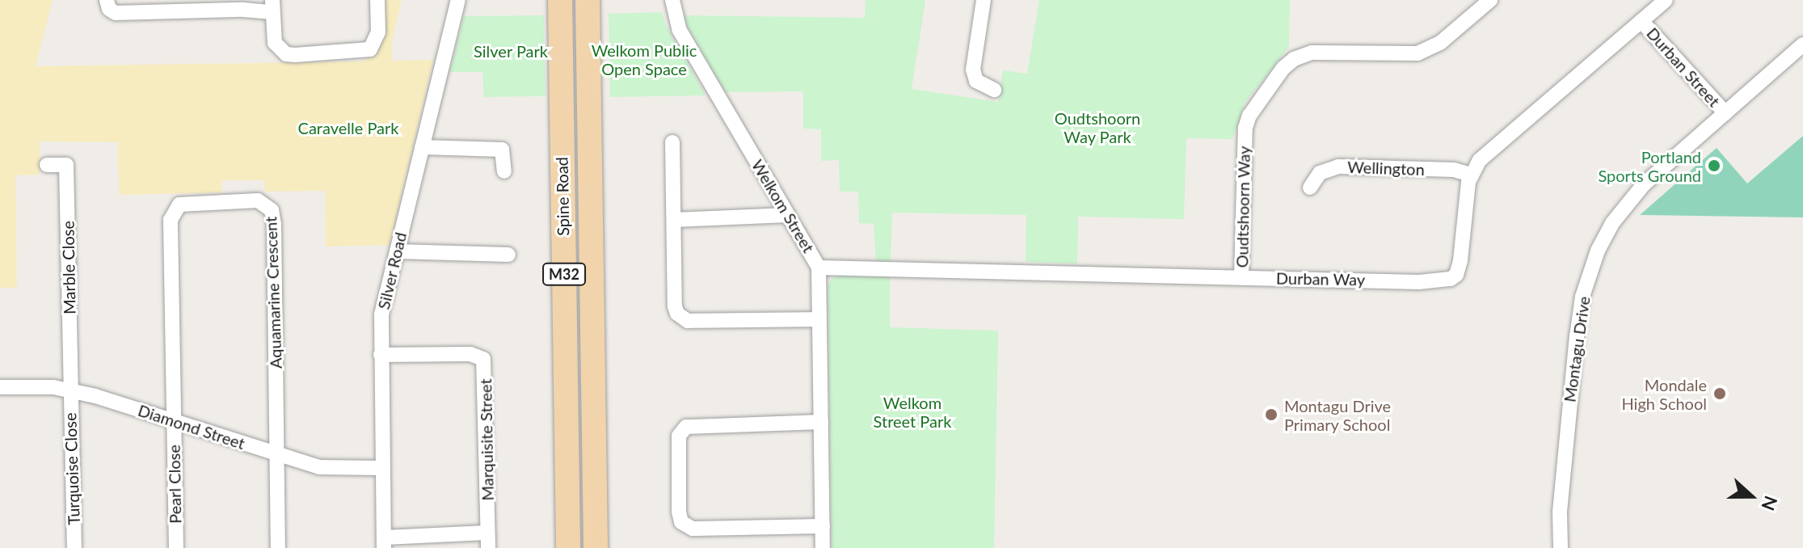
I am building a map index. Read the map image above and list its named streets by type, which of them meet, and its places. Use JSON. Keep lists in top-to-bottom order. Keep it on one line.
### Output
{"streets":{"main road":["Spine Road","M32"],"street":["Durban Street","Wellington","Welkom Street","Oudtshoorn Way","Marble Close","Silver Road","Durban Way","Aquamarine Crescent","Montagu Drive","Diamond Street","Marquisite Street","Turquoise Close","Pearl Close"]},"crossings":[["Durban Street","Montagu Drive"],["Wellington","Durban Way"],["Welkom Street","Durban Way"],["Oudtshoorn Way","Durban Way"],["Marble Close","Diamond Street"],["Marble Close","Turquoise Close"],["Silver Road","Diamond Street"],["Silver Road","Marquisite Street"],["Aquamarine Crescent","Diamond Street"],["Aquamarine Crescent","Pearl Close"],["Diamond Street","Turquoise Close"],["Diamond Street","Pearl Close"]],"parks":["Welkom Public Open Space","Silver Park","Oudtshoorn Way Park","Caravelle Park","Welkom Street Park"],"places":["Portland Sports Ground","Mondale High School","Montagu Drive Primary School"],"north":"right"}
